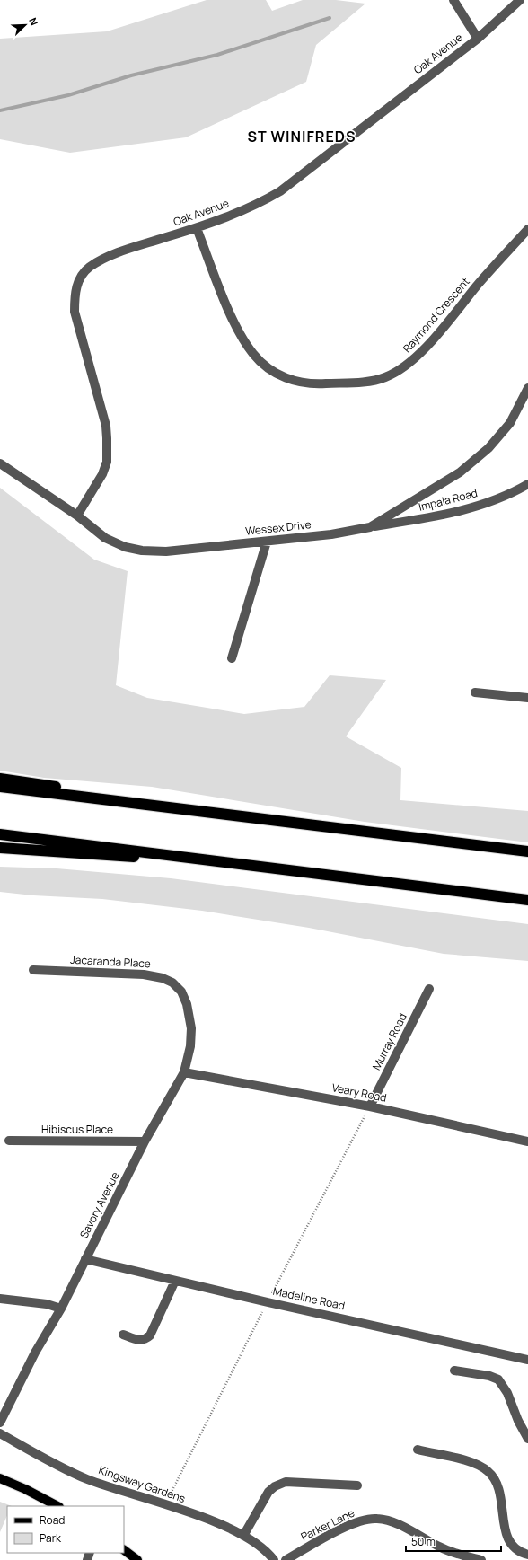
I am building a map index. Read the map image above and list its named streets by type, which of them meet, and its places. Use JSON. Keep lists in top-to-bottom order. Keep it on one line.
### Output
{"streets":{"street":["Oak Avenue","Raymond Crescent","Impala Road","Wessex Drive","Jacaranda Place","Murray Road","Veary Road","Hibiscus Place","Savory Avenue","Madeline Road","Kingsway Gardens","Parker Lane"]},"crossings":[["Oak Avenue","Raymond Crescent"],["Oak Avenue","Wessex Drive"],["Impala Road","Wessex Drive"],["Jacaranda Place","Savory Avenue"],["Murray Road","Veary Road"],["Veary Road","Savory Avenue"],["Hibiscus Place","Savory Avenue"],["Savory Avenue","Madeline Road"]],"districts":["ST WINIFREDS"],"legend":["Road","Park"],"scale_bar":"50 m","north":"top right"}
